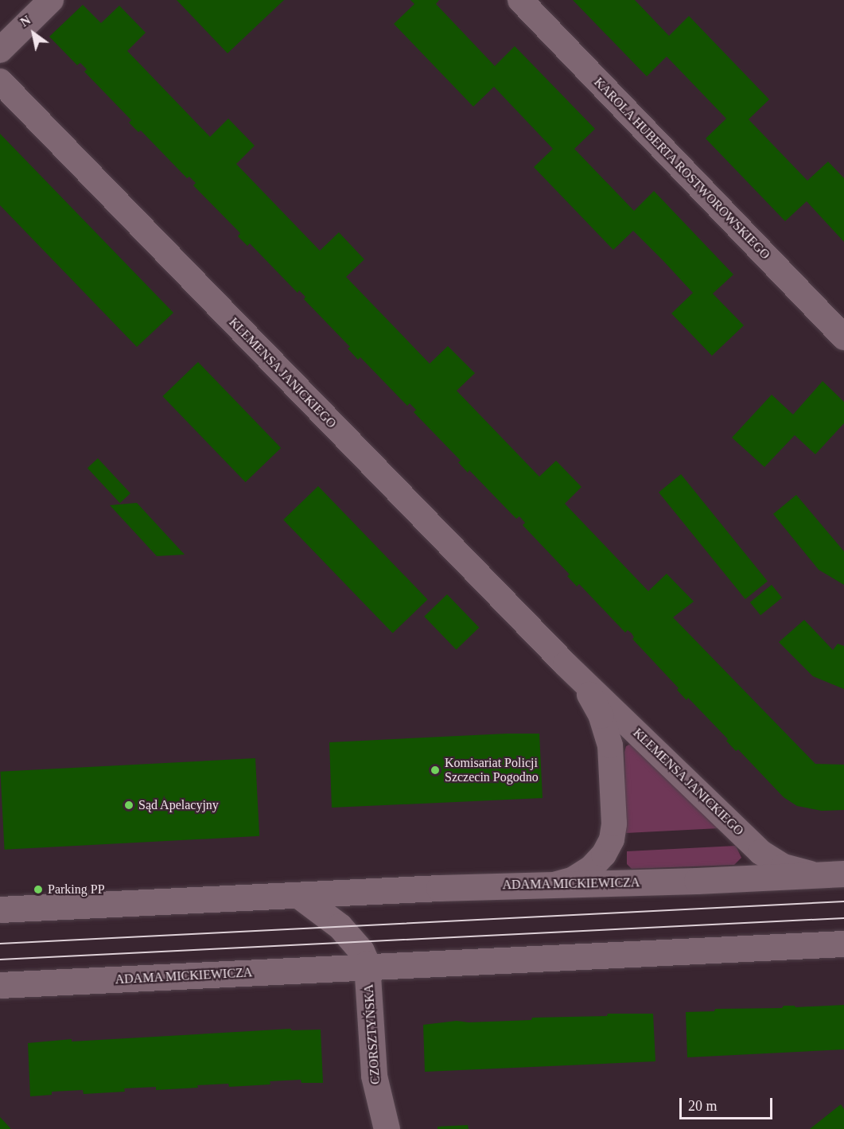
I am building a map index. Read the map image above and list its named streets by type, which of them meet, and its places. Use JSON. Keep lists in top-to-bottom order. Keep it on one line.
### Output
{"streets":{"street":["KAROLA HUBERTA ROSTWOROWSKIEGO","KLEMENSA JANICKIEGO","ADAMA MICKIEWICZA","CZORSZTYŃSKA"]},"crossings":[["KLEMENSA JANICKIEGO","ADAMA MICKIEWICZA"],["ADAMA MICKIEWICZA","CZORSZTYŃSKA"]],"places":["Komisariat Policji Szczecin Pogodno","Sąd Apelacyjny","Parking PP"],"scale_bar":"20 m","north":"top left"}
